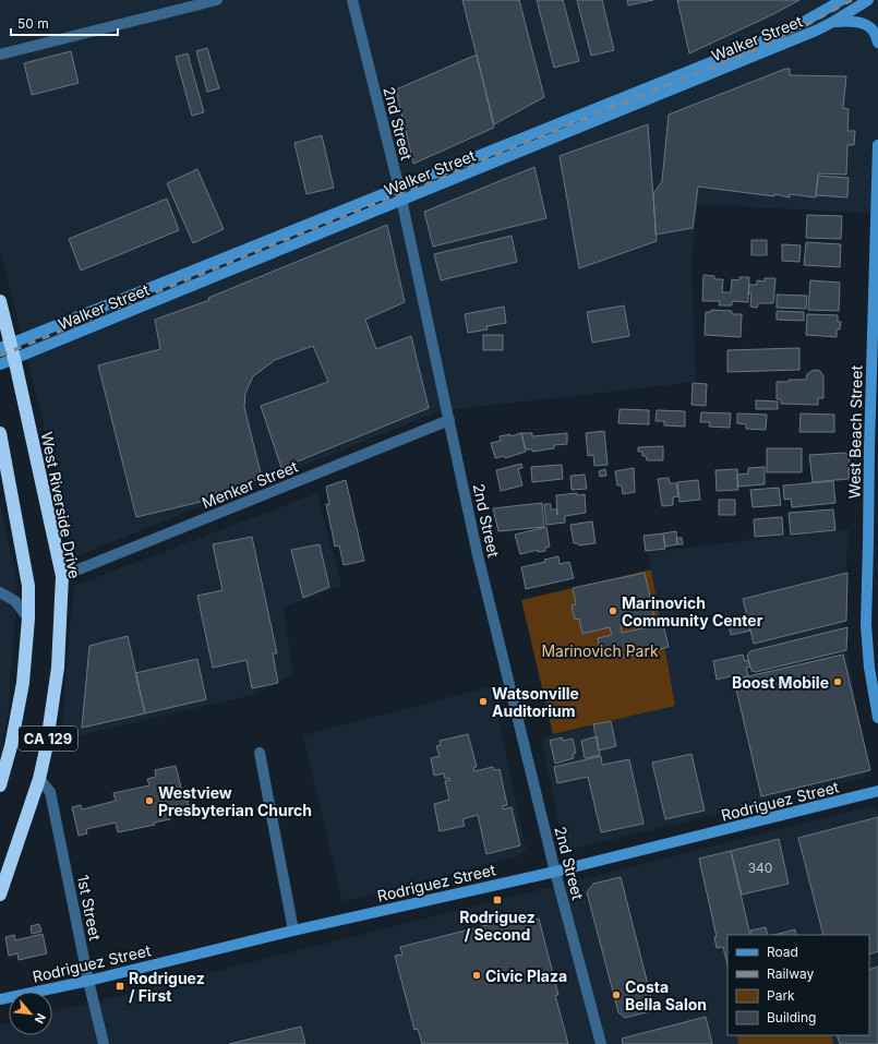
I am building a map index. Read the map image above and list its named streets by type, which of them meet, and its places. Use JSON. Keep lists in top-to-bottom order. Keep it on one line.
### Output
{"streets":{"highway":["West Riverside Drive","CA 129"],"main road":["Walker Street","West Beach Street","Rodriguez Street"],"street":["2nd Street","Menker Street","1st Street"]},"crossings":[["Walker Street","2nd Street"],["Walker Street","West Riverside Drive"],["2nd Street","Menker Street"],["2nd Street","Rodriguez Street"],["Menker Street","West Riverside Drive"],["West Riverside Drive","1st Street"],["Rodriguez Street","1st Street"]],"parks":["Marinovich Park"],"places":{"other":["Marinovich Community Center","Boost Mobile","Watsonville Auditorium","Westview Presbyterian Church","Civic Plaza","Costa Bella Salon"],"transit":["Rodriguez / Second","Rodriguez / First"]},"house_numbers":["340"],"legend":["Road","Railway","Park","Building"],"scale_bar":"50 m","north":"bottom right"}
